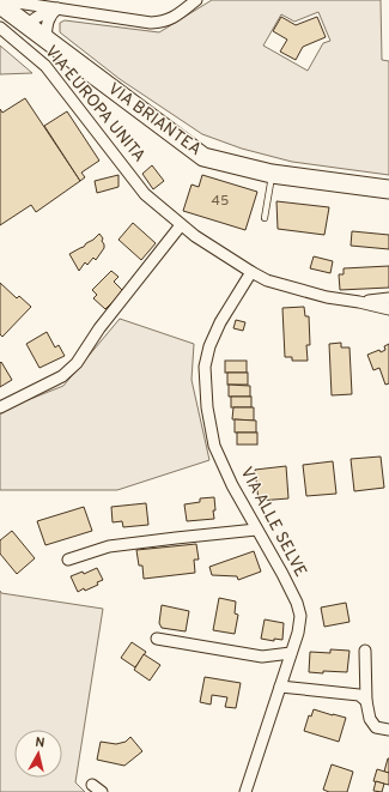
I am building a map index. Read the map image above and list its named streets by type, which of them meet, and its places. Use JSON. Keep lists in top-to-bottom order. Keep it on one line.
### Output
{"streets":{"main road":["VIA BRIANTEA"],"street":["VIA EUROPA UNITA","VIA ALLE SELVE"]},"crossings":[["VIA EUROPA UNITA","VIA ALLE SELVE"]],"house_numbers":["45"],"north":"top"}
